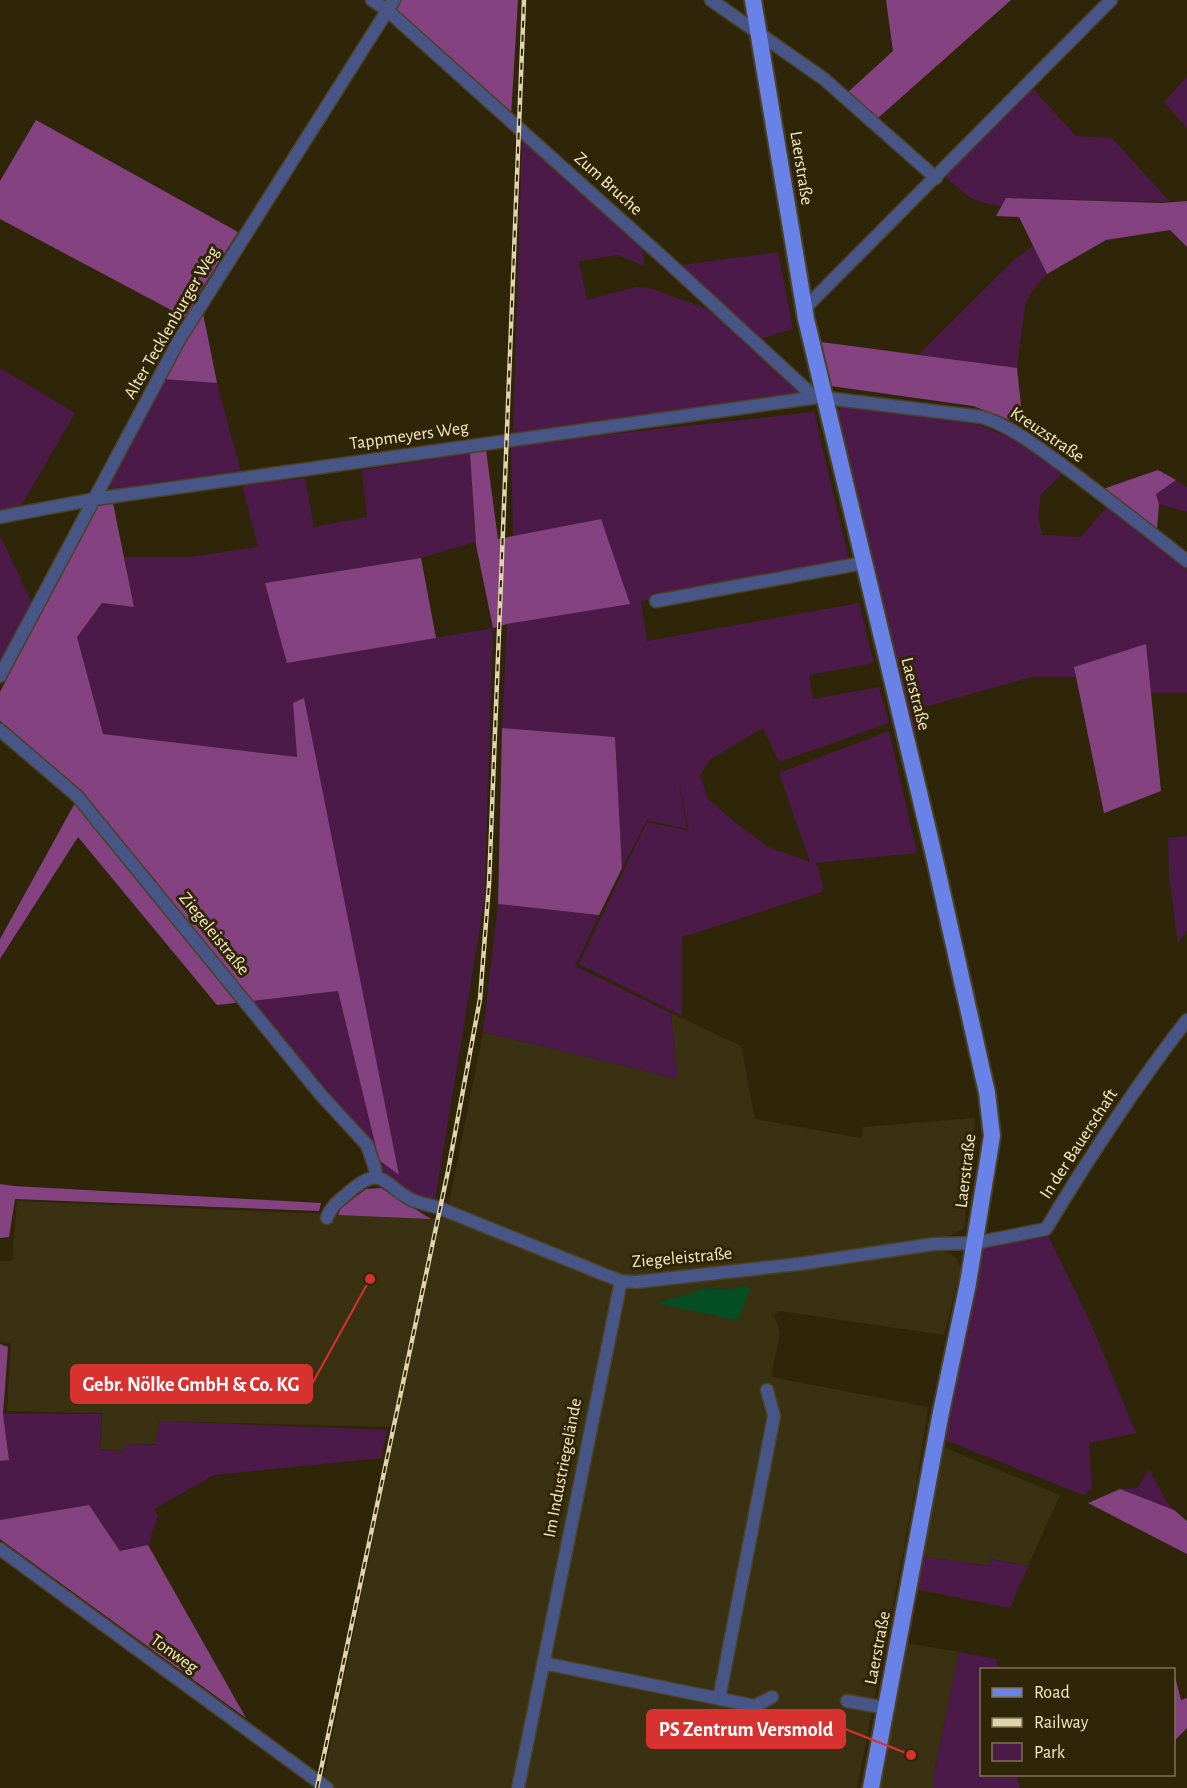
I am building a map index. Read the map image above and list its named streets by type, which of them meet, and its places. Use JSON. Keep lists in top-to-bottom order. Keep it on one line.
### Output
{"streets":{"main road":["Laerstraße"],"street":["Zum Bruche","Alter Tecklenburger Weg","Kreuzstraße","Tappmeyers Weg","Ziegeleistraße","In der Bauerschaft","Im Industriegelände","Tonweg"]},"crossings":[["Laerstraße","Zum Bruche"],["Laerstraße","Kreuzstraße"],["Laerstraße","Tappmeyers Weg"],["Laerstraße","Ziegeleistraße"],["Laerstraße","In der Bauerschaft"],["Zum Bruche","Alter Tecklenburger Weg"],["Zum Bruche","Kreuzstraße"],["Zum Bruche","Tappmeyers Weg"],["Alter Tecklenburger Weg","Tappmeyers Weg"],["Kreuzstraße","Tappmeyers Weg"],["Ziegeleistraße","In der Bauerschaft"],["Ziegeleistraße","Im Industriegelände"]],"places":["Gebr. Nölke GmbH & Co. KG","PS Zentrum Versmold"],"legend":["Road","Railway","Park"]}
